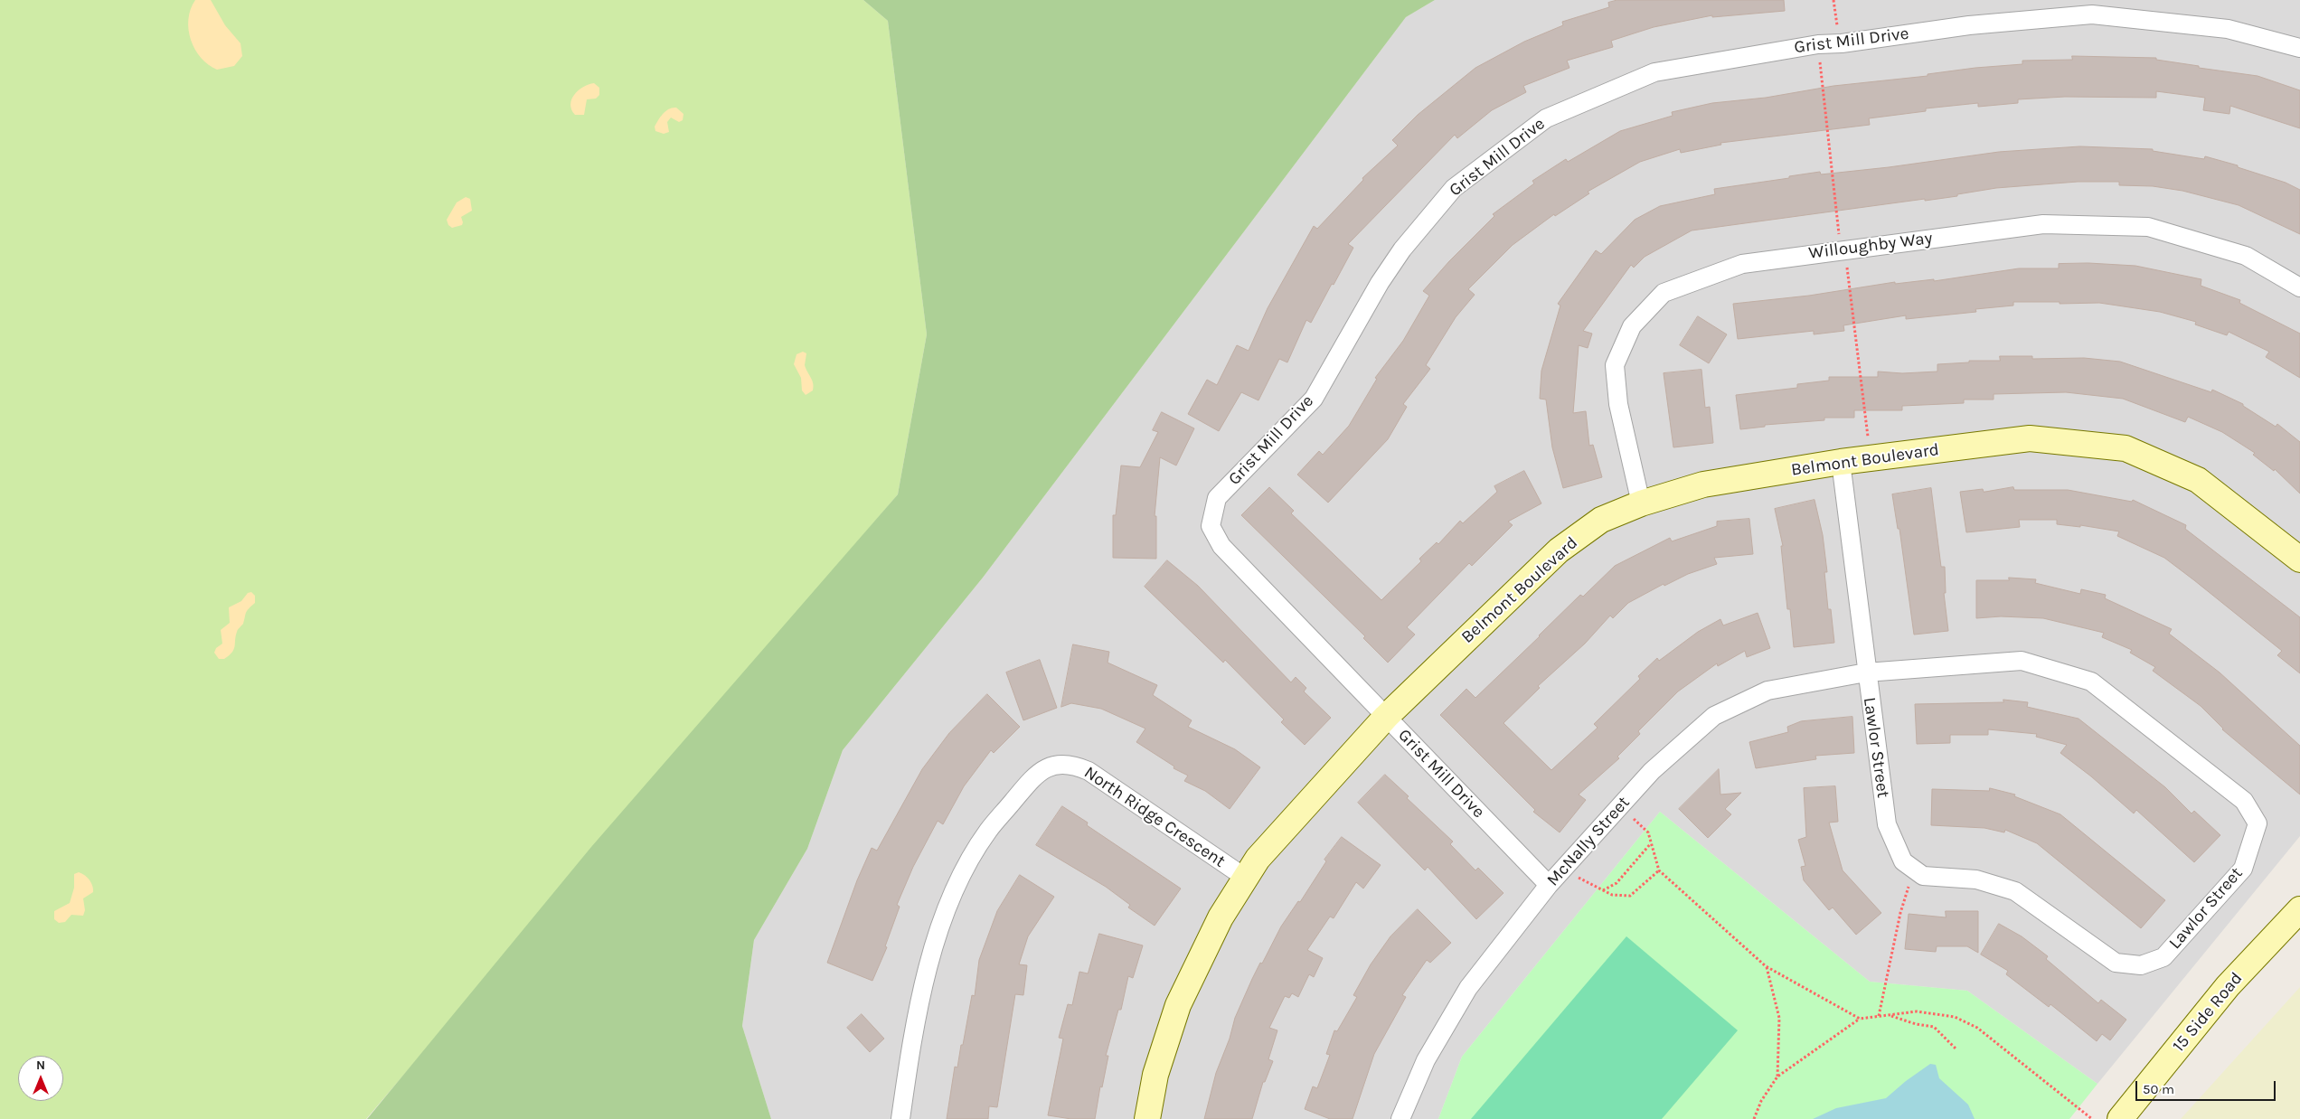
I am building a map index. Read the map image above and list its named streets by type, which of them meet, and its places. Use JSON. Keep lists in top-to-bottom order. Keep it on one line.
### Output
{"streets":{"street":["Grist Mill Drive","Willoughby Way","Belmont Boulevard","Lawlor Street","North Ridge Crescent","McNally Street","15 Side Road"]},"crossings":[["Grist Mill Drive","Belmont Boulevard"],["Grist Mill Drive","McNally Street"],["Willoughby Way","Belmont Boulevard"],["Belmont Boulevard","Lawlor Street"],["Belmont Boulevard","North Ridge Crescent"],["Lawlor Street","McNally Street"]],"scale_bar":"50 m","north":"top"}
